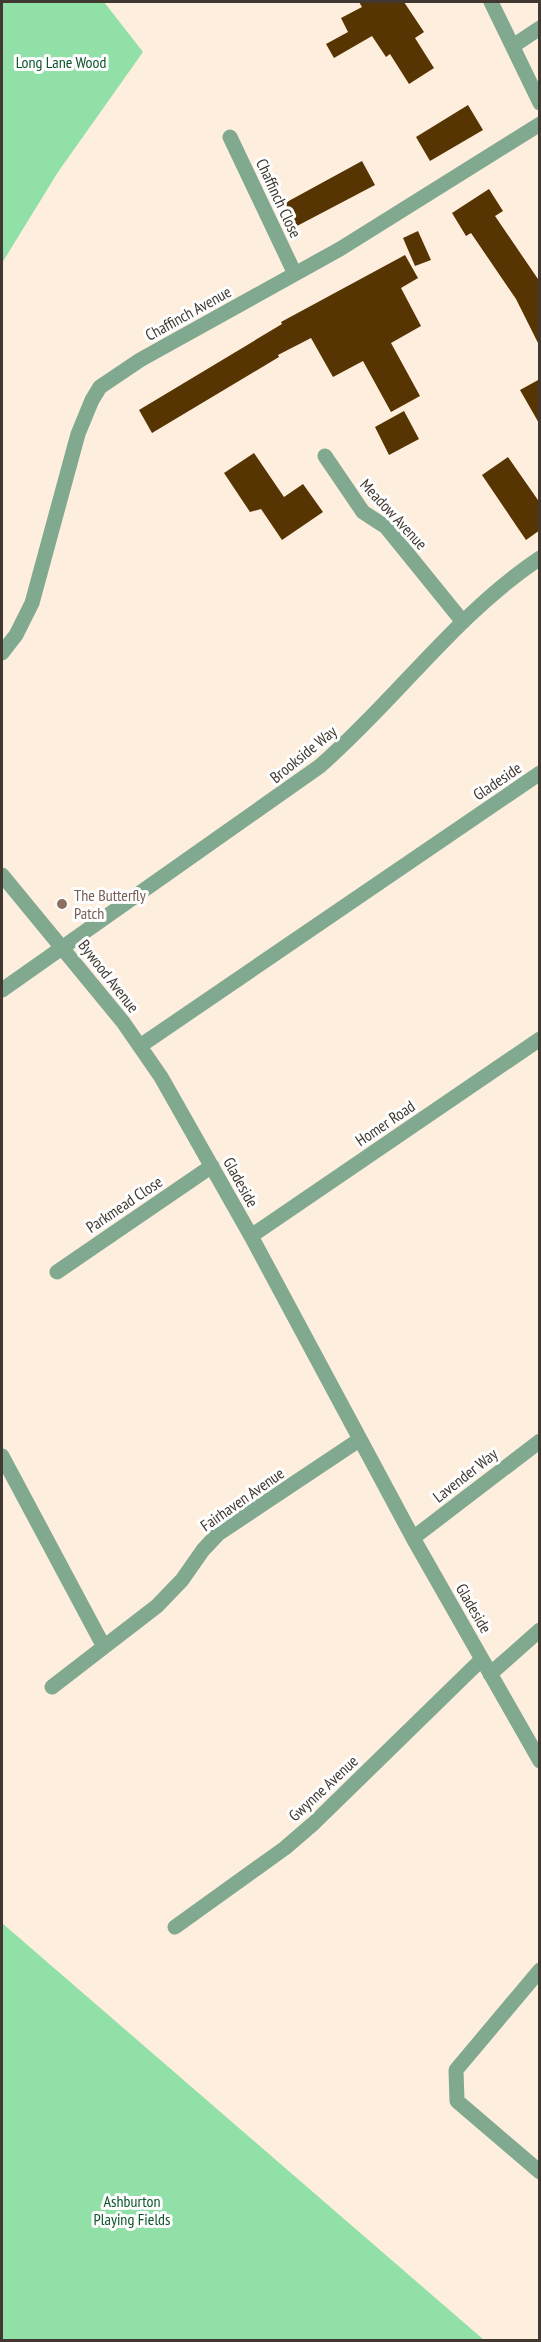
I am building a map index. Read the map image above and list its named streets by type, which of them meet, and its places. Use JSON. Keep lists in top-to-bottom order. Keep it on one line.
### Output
{"streets":{"street":["Chaffinch Close","Chaffinch Avenue","Meadow Avenue","Brookside Way","Gladeside","Bywood Avenue","Homer Road","Parkmead Close","Lavender Way","Fairhaven Avenue","Gwynne Avenue"]},"crossings":[["Chaffinch Close","Chaffinch Avenue"],["Meadow Avenue","Brookside Way"],["Brookside Way","Bywood Avenue"],["Gladeside","Bywood Avenue"],["Gladeside","Homer Road"],["Gladeside","Parkmead Close"],["Gladeside","Lavender Way"],["Gladeside","Fairhaven Avenue"],["Gladeside","Gwynne Avenue"]],"parks":["Long Lane Wood","Ashburton Playing Fields"],"places":["The Butterfly Patch"]}
